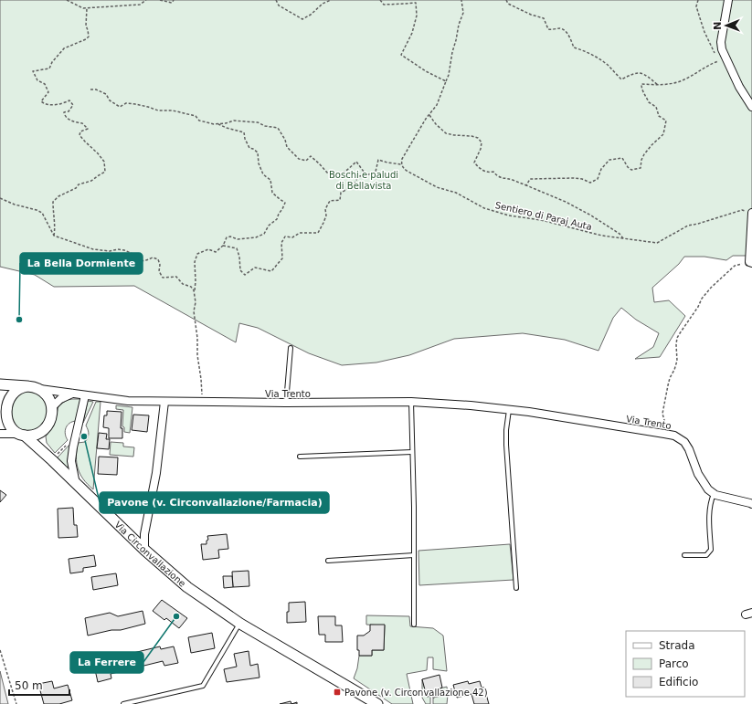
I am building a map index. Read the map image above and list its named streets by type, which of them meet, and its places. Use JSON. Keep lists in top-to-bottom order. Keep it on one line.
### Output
{"streets":{"main road":["Via Circonvallazione"],"street":["Via Trento"],"path":["Sentiero di Paraj Auta"]},"crossings":[["Via Trento","Via Circonvallazione"]],"parks":["Boschi e paludi di Bellavista"],"places":{"other":["La Bella Dormiente","Pavone (v. Circonvallazione/Farmacia)","La Ferrere"],"transit":["Pavone (v. Circonvallazione 42)"]},"legend":["Strada","Parco","Edificio"],"scale_bar":"50 m","north":"left"}
